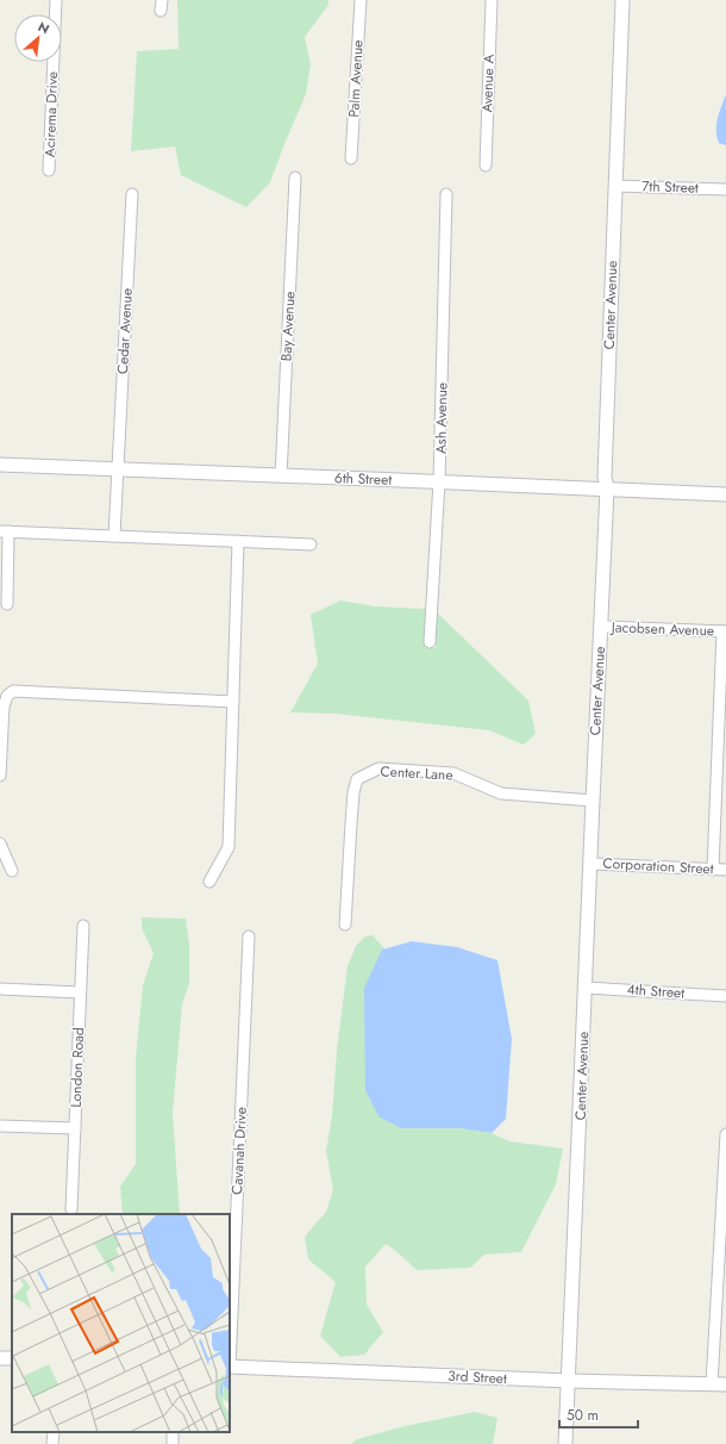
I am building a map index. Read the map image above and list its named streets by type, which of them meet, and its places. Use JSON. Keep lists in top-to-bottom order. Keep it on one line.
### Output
{"streets":{"street":["Palm Avenue","Avenue A","Acirema Drive","7th Street","Center Avenue","Bay Avenue","Cedar Avenue","Ash Avenue","6th Street","Jacobsen Avenue","Center Lane","Corporation Street","4th Street","London Road","Cavanah Drive","3rd Street"]},"crossings":[["7th Street","Center Avenue"],["Center Avenue","6th Street"],["Center Avenue","Jacobsen Avenue"],["Center Avenue","Center Lane"],["Center Avenue","Corporation Street"],["Center Avenue","4th Street"],["Center Avenue","3rd Street"],["Bay Avenue","6th Street"],["Cedar Avenue","6th Street"],["Ash Avenue","6th Street"],["Cavanah Drive","3rd Street"]],"scale_bar":"50 m","north":"top right"}
